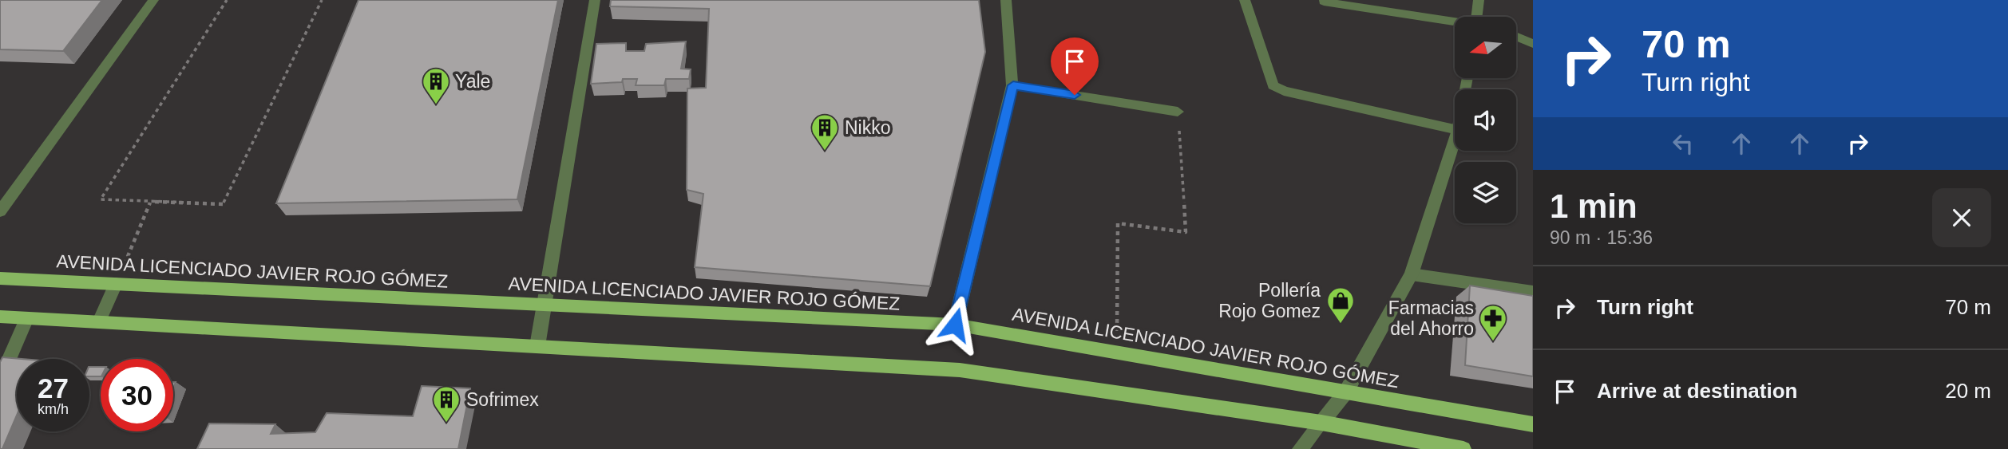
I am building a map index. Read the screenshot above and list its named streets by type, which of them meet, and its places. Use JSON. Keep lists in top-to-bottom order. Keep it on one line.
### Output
{"streets":{"main road":["AVENIDA LICENCIADO JAVIER ROJO GÓMEZ"]},"places":{"building":["Yale","Nikko","Sofrimex"],"shop":["Pollería Rojo Gomez"],"pharmacy":["Farmacias del Ahorro"]},"north":"left","page":{"turn":["70 m","Turn right"],"heading":["1 min","90 m · 15:36"],"list":[{"name":"Turn right","value":"70 m"},{"name":"Arrive at destination","value":"20 m"}],"speed":"27 km/h","limit":"30"}}
